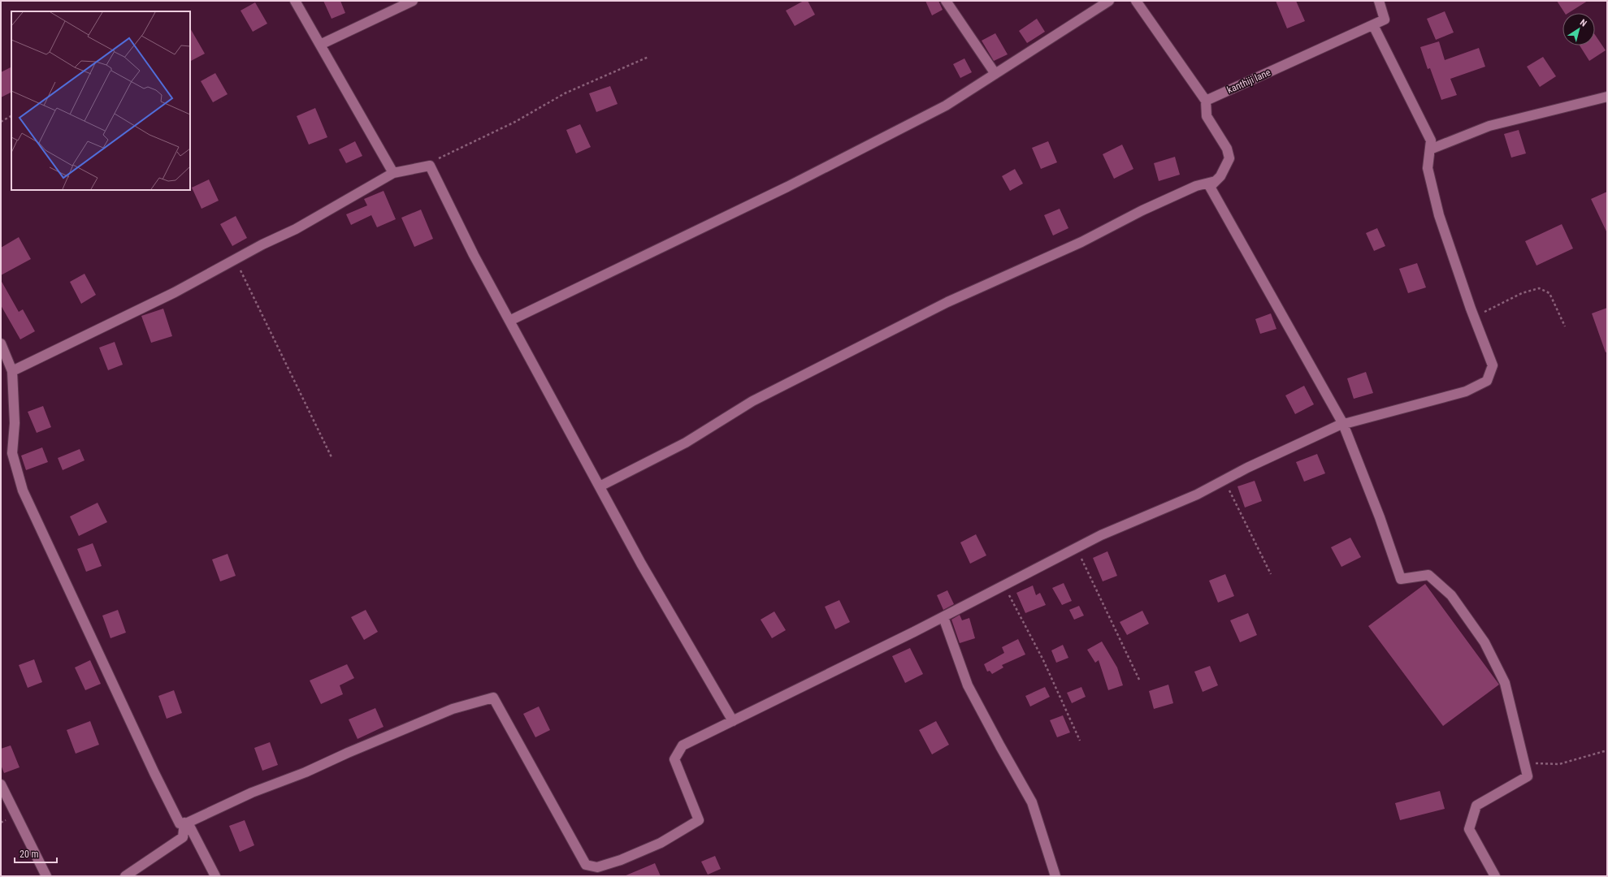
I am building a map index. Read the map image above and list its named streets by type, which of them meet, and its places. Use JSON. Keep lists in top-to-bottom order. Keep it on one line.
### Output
{"streets":{"street":["kanthiji lane"]},"scale_bar":"20 m","north":"top right"}
